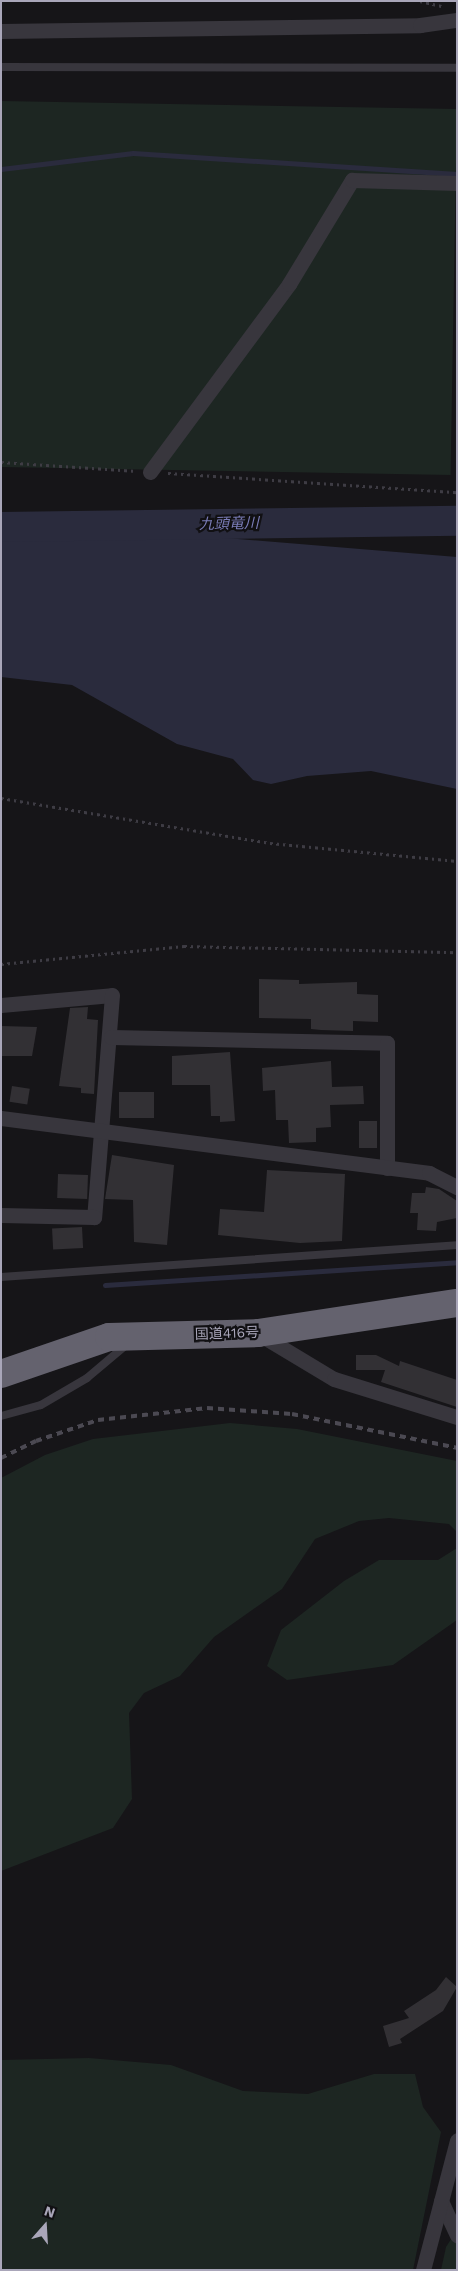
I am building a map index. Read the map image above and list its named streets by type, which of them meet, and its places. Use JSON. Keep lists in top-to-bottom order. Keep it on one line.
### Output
{"streets":{"highway":["国道416号"]},"water":["九頭竜川"],"north":"top"}
